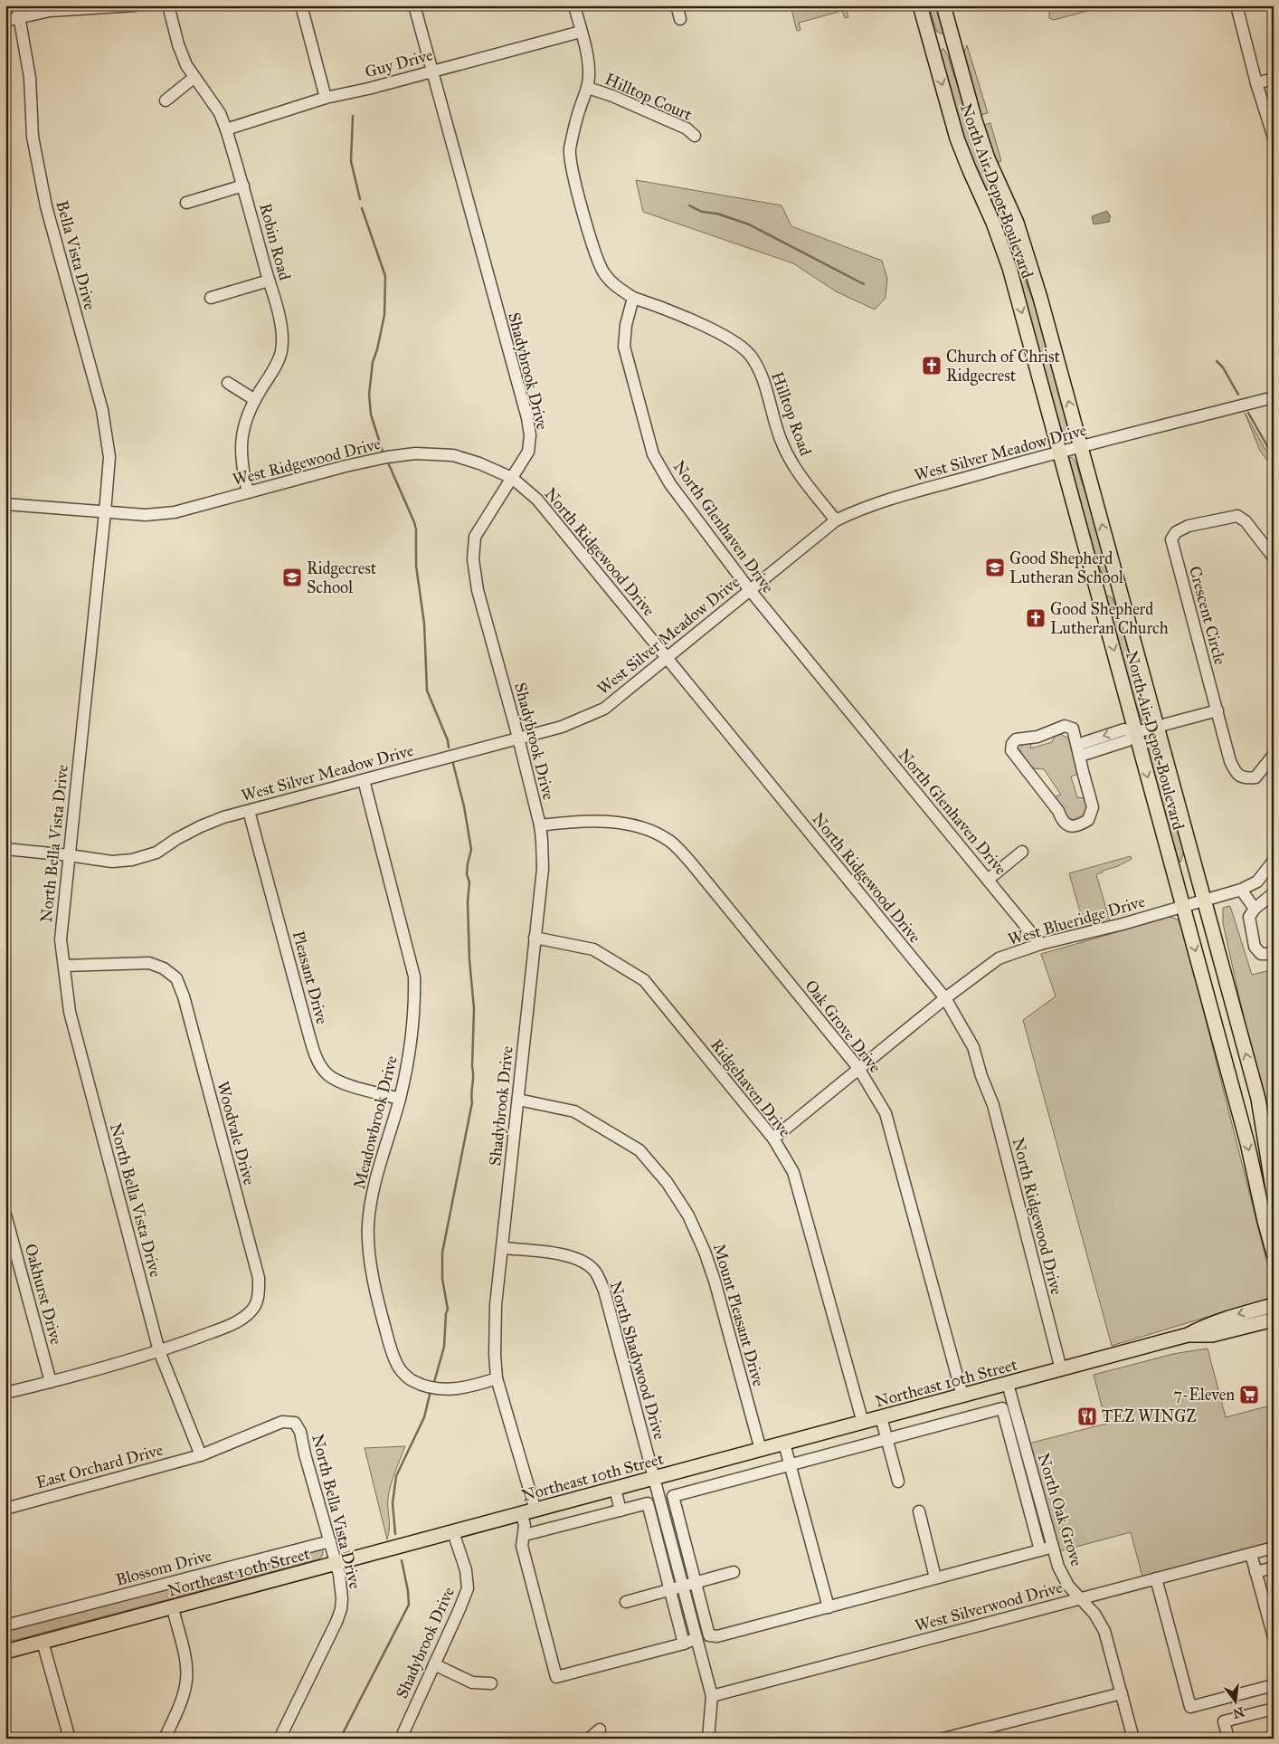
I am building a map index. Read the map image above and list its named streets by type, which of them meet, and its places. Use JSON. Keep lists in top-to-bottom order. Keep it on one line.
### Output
{"streets":{"main road":["North Air Depot Boulevard","Northeast 10th Street"],"street":["Guy Drive","Hilltop Court","Robin Road","Bella Vista Drive","Shadybrook Drive","Hilltop Road","West Silver Meadow Drive","West Ridgewood Drive","North Glenhaven Drive","North Ridgewood Drive","Crescent Circle","North Bella Vista Drive","West Blueridge Drive","Pleasant Drive","Oak Grove Drive","Ridgehaven Drive","Meadowbrook Drive","Woodvale Drive","Oakhurst Drive","Mount Pleasant Drive","North Shadywood Drive","East Orchard Drive","North Oak Grove","Blossom Drive","West Silverwood Drive"]},"crossings":[["Guy Drive","Robin Road"],["Guy Drive","Shadybrook Drive"],["North Air Depot Boulevard","West Silver Meadow Drive"],["North Air Depot Boulevard","West Blueridge Drive"],["Robin Road","West Ridgewood Drive"],["Bella Vista Drive","West Ridgewood Drive"],["Bella Vista Drive","North Bella Vista Drive"],["Shadybrook Drive","West Silver Meadow Drive"],["Shadybrook Drive","West Ridgewood Drive"],["Shadybrook Drive","North Ridgewood Drive"],["Shadybrook Drive","Oak Grove Drive"],["Shadybrook Drive","Ridgehaven Drive"],["Shadybrook Drive","Meadowbrook Drive"],["Shadybrook Drive","Mount Pleasant Drive"],["Shadybrook Drive","North Shadywood Drive"],["Shadybrook Drive","Northeast 10th Street"],["Hilltop Road","West Silver Meadow Drive"],["Hilltop Road","North Glenhaven Drive"],["West Silver Meadow Drive","North Glenhaven Drive"],["West Silver Meadow Drive","North Ridgewood Drive"],["West Silver Meadow Drive","North Bella Vista Drive"],["West Silver Meadow Drive","Pleasant Drive"],["West Silver Meadow Drive","Meadowbrook Drive"],["West Ridgewood Drive","North Ridgewood Drive"],["West Ridgewood Drive","North Bella Vista Drive"],["North Glenhaven Drive","West Blueridge Drive"],["North Ridgewood Drive","West Blueridge Drive"],["North Ridgewood Drive","Northeast 10th Street"],["North Bella Vista Drive","Woodvale Drive"],["North Bella Vista Drive","Northeast 10th Street"],["North Bella Vista Drive","East Orchard Drive"],["North Bella Vista Drive","Blossom Drive"],["West Blueridge Drive","Oak Grove Drive"],["West Blueridge Drive","Ridgehaven Drive"],["Pleasant Drive","Meadowbrook Drive"],["Oak Grove Drive","Northeast 10th Street"],["Ridgehaven Drive","Northeast 10th Street"],["Woodvale Drive","Oakhurst Drive"],["Mount Pleasant Drive","Northeast 10th Street"],["North Shadywood Drive","Northeast 10th Street"],["North Shadywood Drive","West Silverwood Drive"],["Northeast 10th Street","North Oak Grove"],["North Oak Grove","West Silverwood Drive"]],"places":{"church":["Church of Christ Ridgecrest","Good Shepherd Lutheran Church"],"school or university":["Good Shepherd Lutheran School","Ridgecrest School"],"supermarket":["7-Eleven"],"restaurant":["TEZ WINGZ"]},"north":"bottom"}
